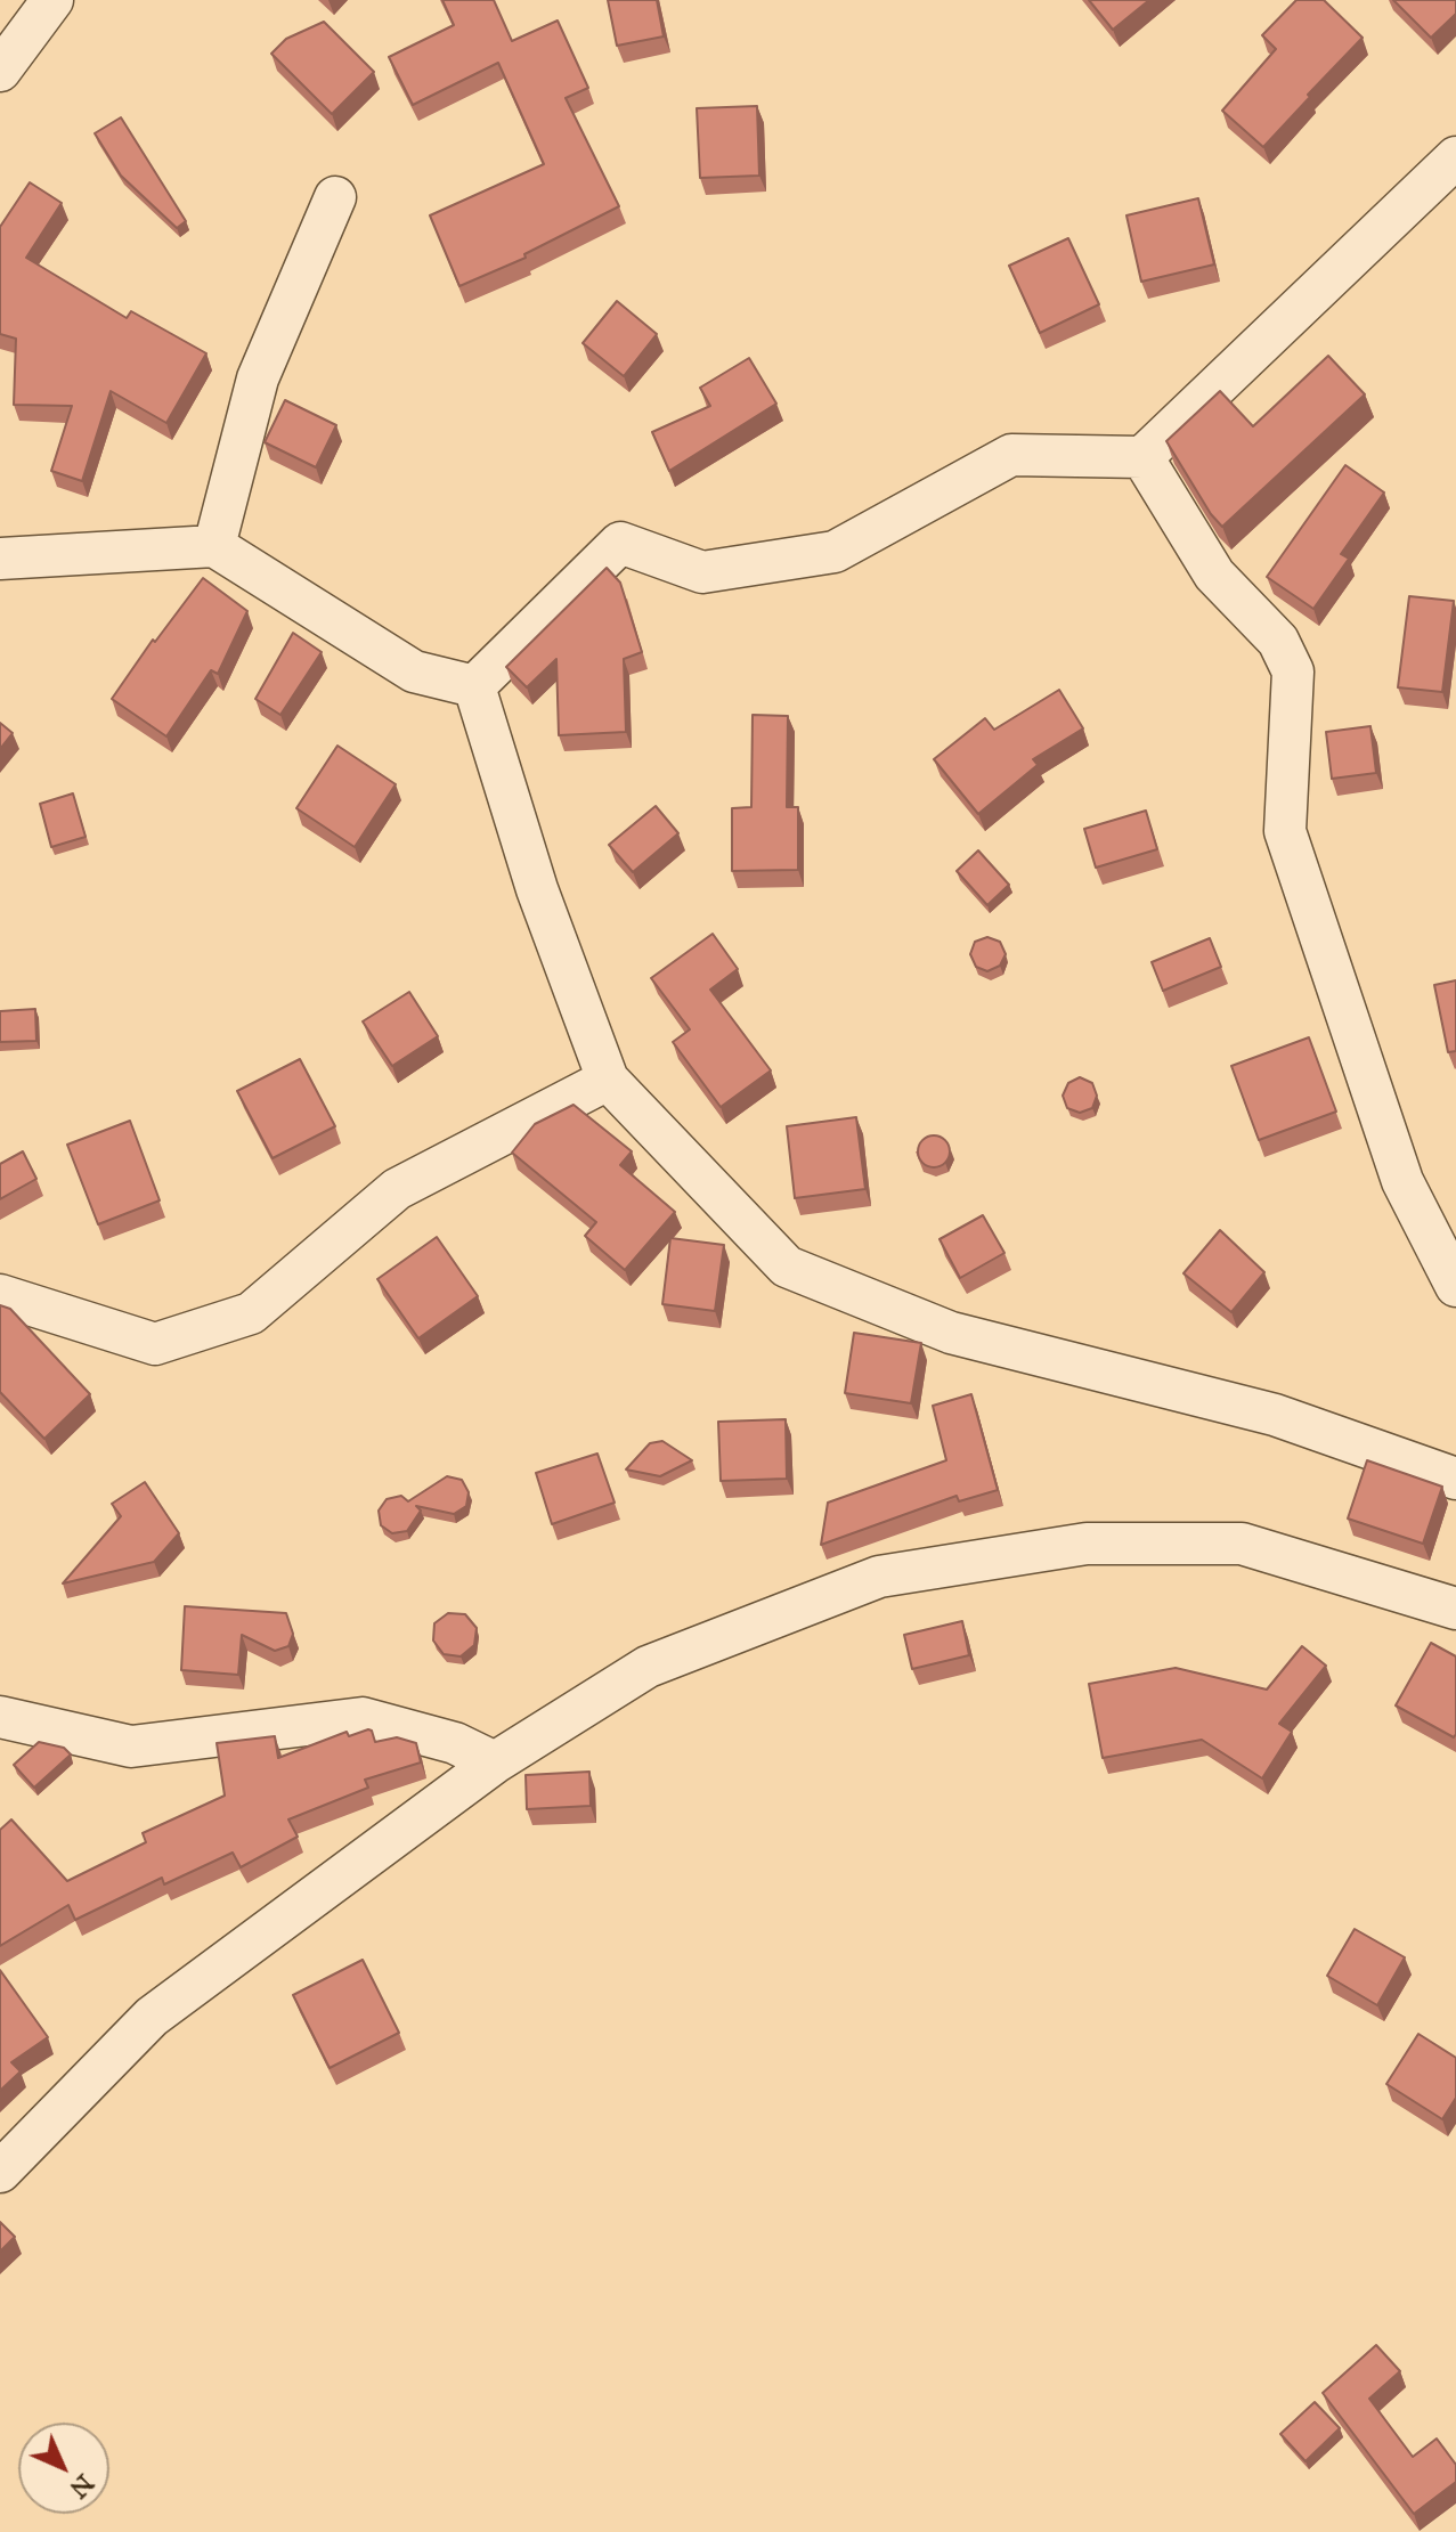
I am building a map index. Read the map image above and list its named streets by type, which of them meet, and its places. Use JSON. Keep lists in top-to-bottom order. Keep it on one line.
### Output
{"north":"bottom right"}
